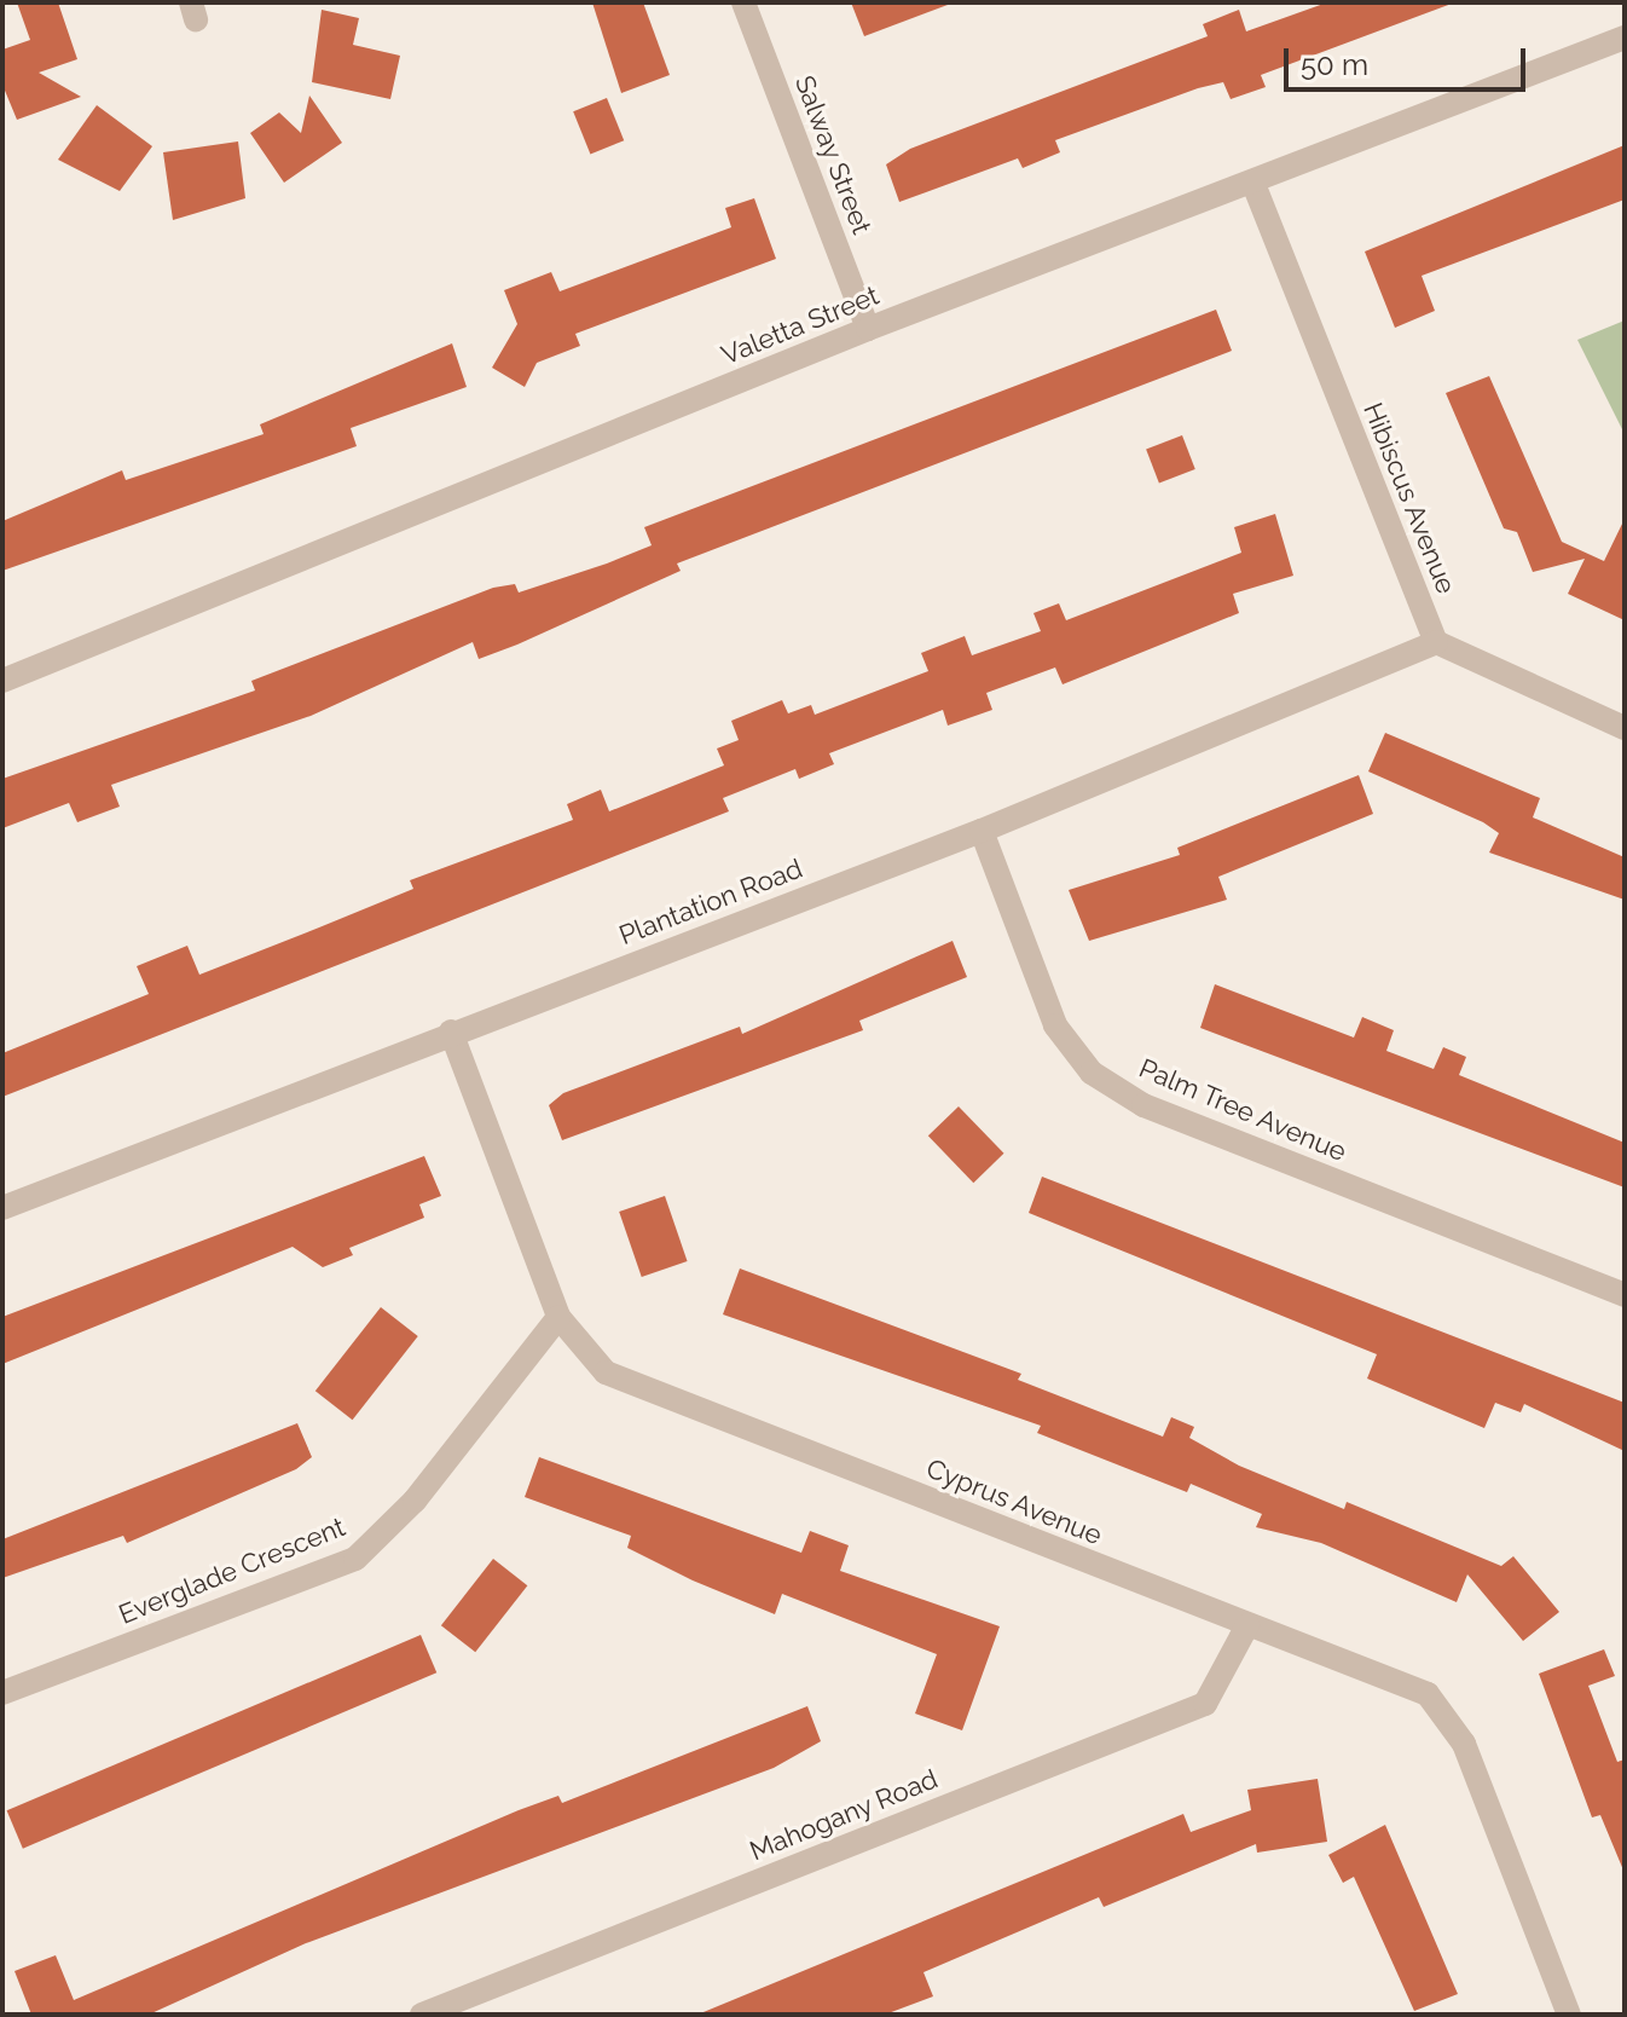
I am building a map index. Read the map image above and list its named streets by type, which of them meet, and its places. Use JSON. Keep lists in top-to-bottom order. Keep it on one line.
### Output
{"streets":{"street":["Salway Street","Valetta Street","Hibiscus Avenue","Plantation Road","Palm Tree Avenue","Cyprus Avenue","Everglade Crescent","Mahogany Road"]},"crossings":[["Salway Street","Valetta Street"],["Valetta Street","Hibiscus Avenue"],["Hibiscus Avenue","Plantation Road"],["Plantation Road","Palm Tree Avenue"],["Plantation Road","Cyprus Avenue"],["Cyprus Avenue","Everglade Crescent"],["Cyprus Avenue","Mahogany Road"]],"scale_bar":"50 m"}
